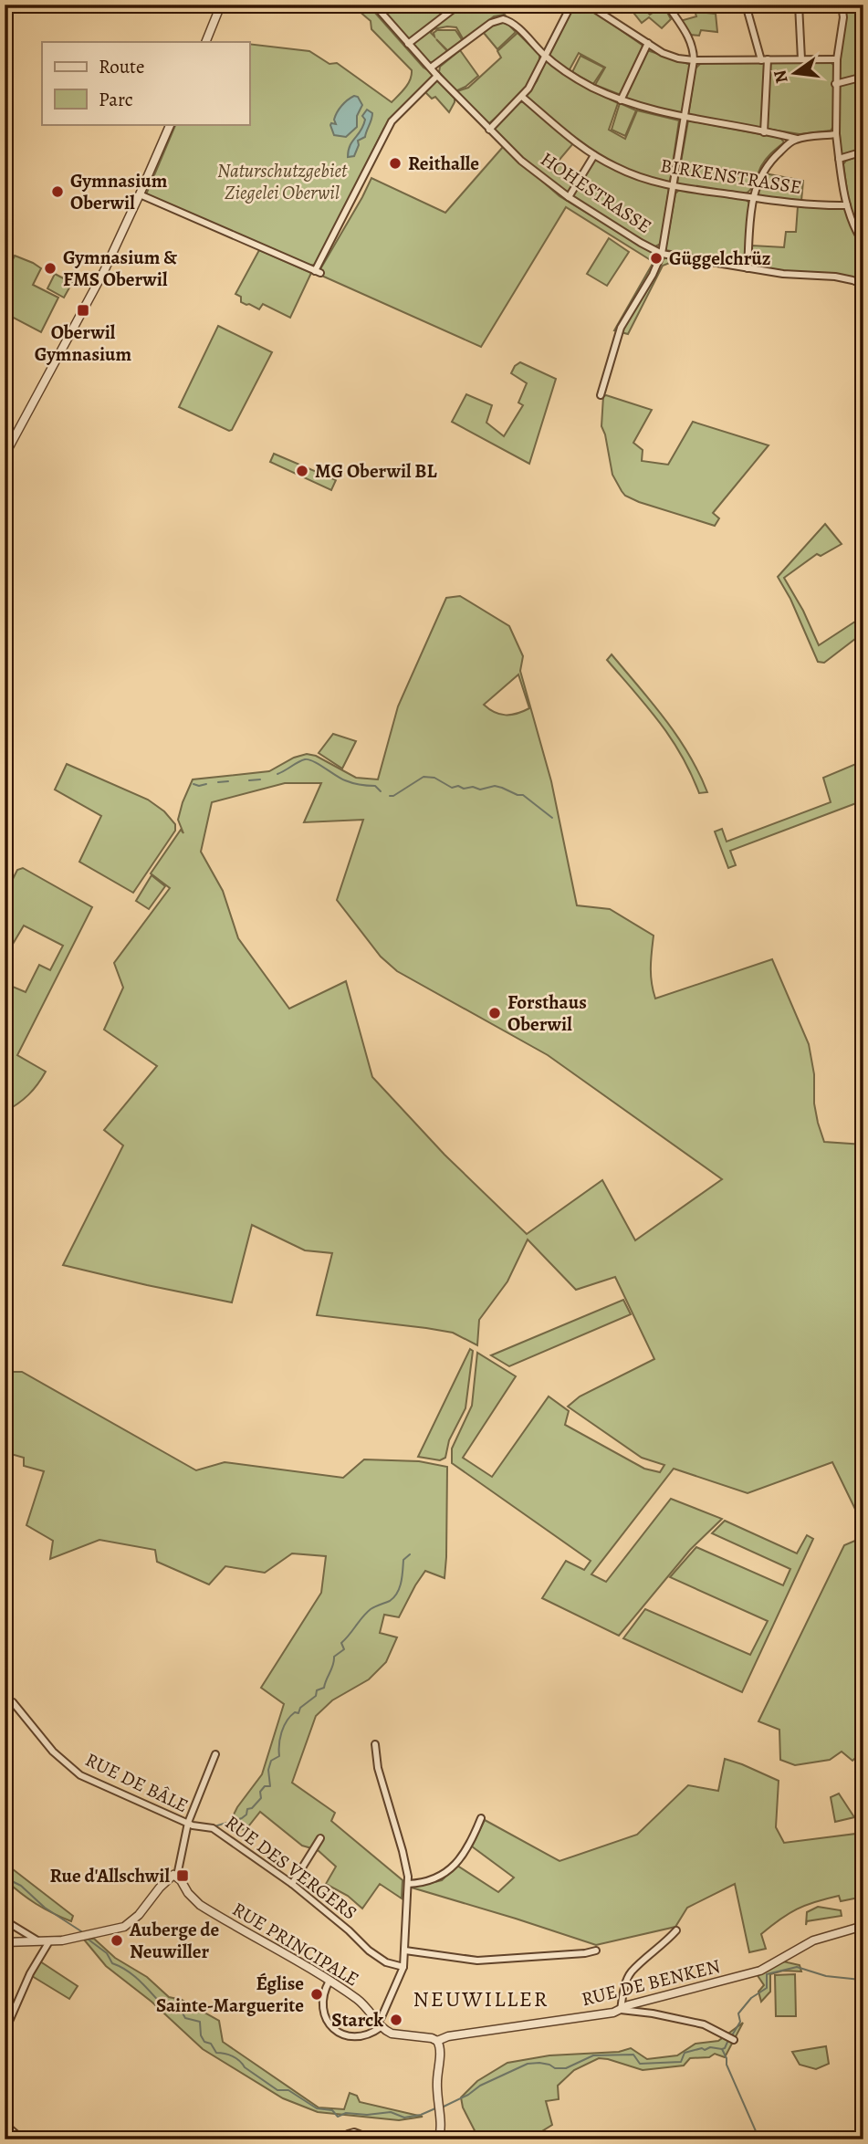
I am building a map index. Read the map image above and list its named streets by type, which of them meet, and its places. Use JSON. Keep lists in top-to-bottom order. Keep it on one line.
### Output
{"streets":{"street":["BIRKENSTRASSE","HOHESTRASSE","RUE DE BÂLE","RUE DES VERGERS","RUE PRINCIPALE","RUE DE BENKEN"]},"crossings":[["RUE DE BÂLE","RUE DES VERGERS"],["RUE DE BÂLE","RUE PRINCIPALE"],["RUE PRINCIPALE","RUE DE BENKEN"]],"districts":["NEUWILLER"],"parks":["Naturschutzgebiet Ziegelei Oberwil"],"places":{"other":["Reithalle","Gymnasium Oberwil","Güggelchrüz","Gymnasium & FMS Oberwil","MG Oberwil BL","Forsthaus Oberwil","Auberge de Neuwiller","Église Sainte-Marguerite","Starck"],"transit":["Oberwil Gymnasium","Rue d'Allschwil"]},"legend":["Route","Parc"],"north":"left"}
